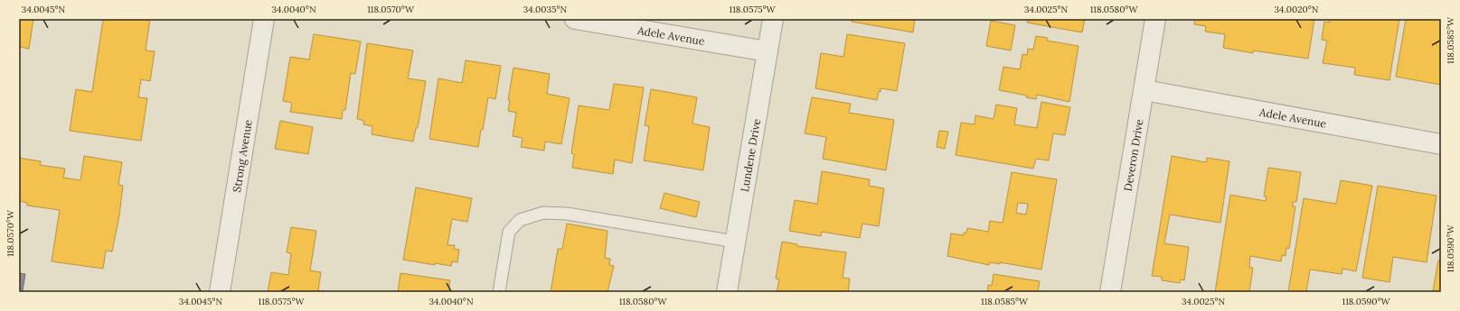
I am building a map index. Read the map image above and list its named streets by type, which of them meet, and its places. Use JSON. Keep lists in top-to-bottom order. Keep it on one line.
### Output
{"streets":{"street":["Adele Avenue","Strong Avenue","Lundene Drive","Deveron Drive"]},"crossings":[["Adele Avenue","Lundene Drive"],["Adele Avenue","Deveron Drive"]],"coordinates":["34.0045°N","34.0040°N","118.0570°W","34.0035°N","118.0575°W","34.0025°N","118.0580°W","34.0020°N","118.0585°W","118.0590°W"]}
